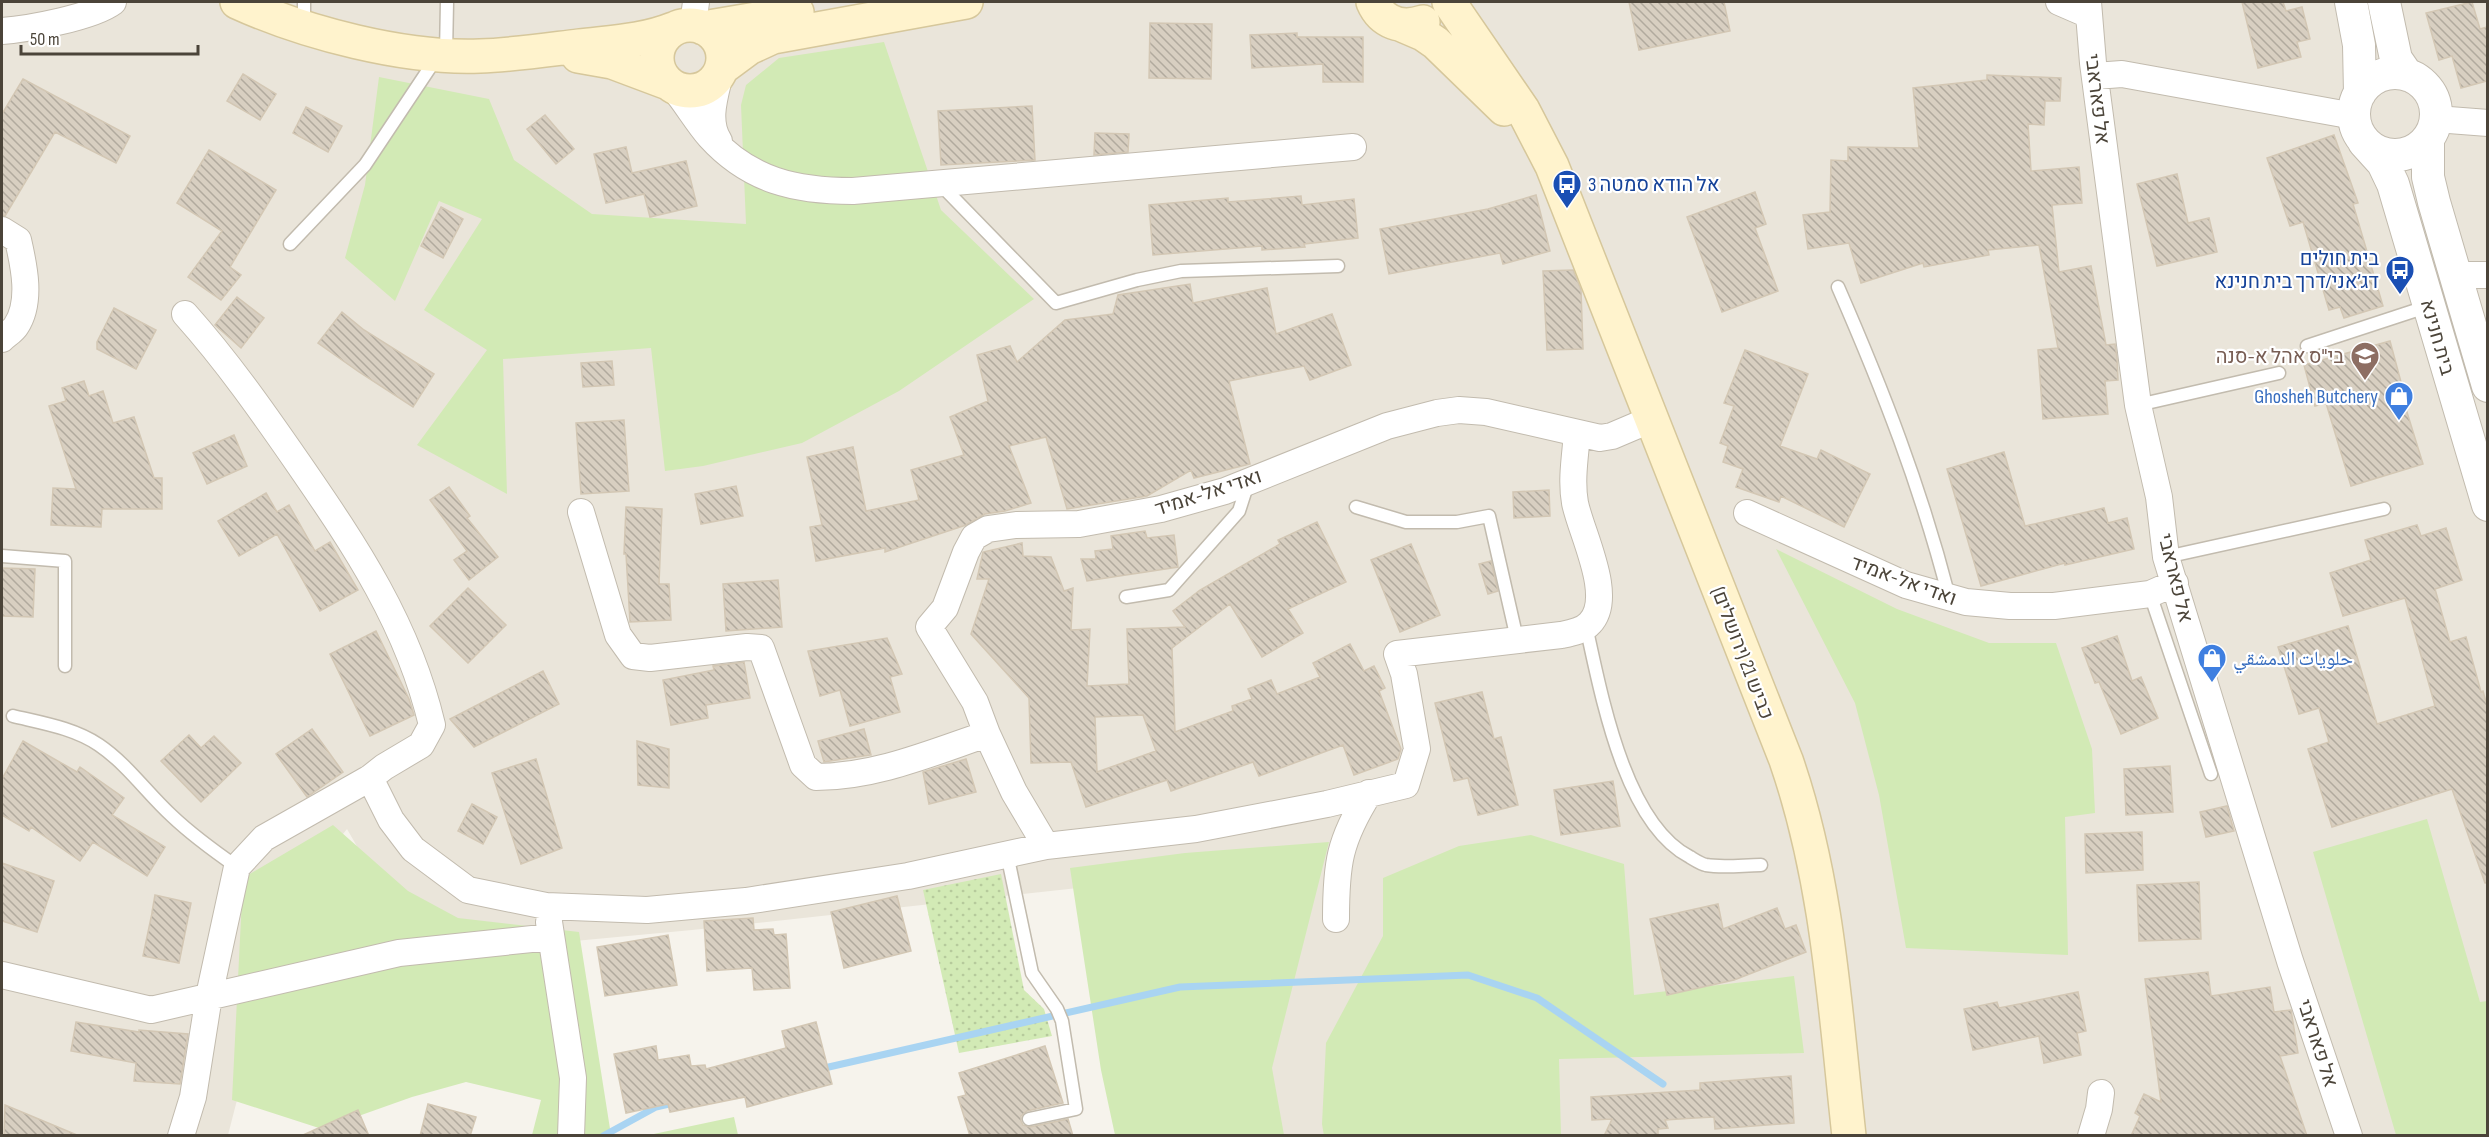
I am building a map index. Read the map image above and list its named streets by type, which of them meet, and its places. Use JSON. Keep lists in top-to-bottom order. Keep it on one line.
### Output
{"streets":{"main road":["כביש 21 (ירושלים)"],"street":["אל פאראבי","בית חנינא","ואדי אל-אמיד"]},"crossings":[["אל פאראבי","ואדי אל-אמיד"],["ואדי אל-אמיד","כביש 21 (ירושלים)"]],"places":{"bus stop":["אל הודא סמטה 3","בית חולים דג׳אני/דרך בית חנינא"],"school or university":["בי\"ס אהל א-סנה"],"shop":["Ghosheh Butchery","حلويات الدمشقي"]},"scale_bar":"50 m"}
